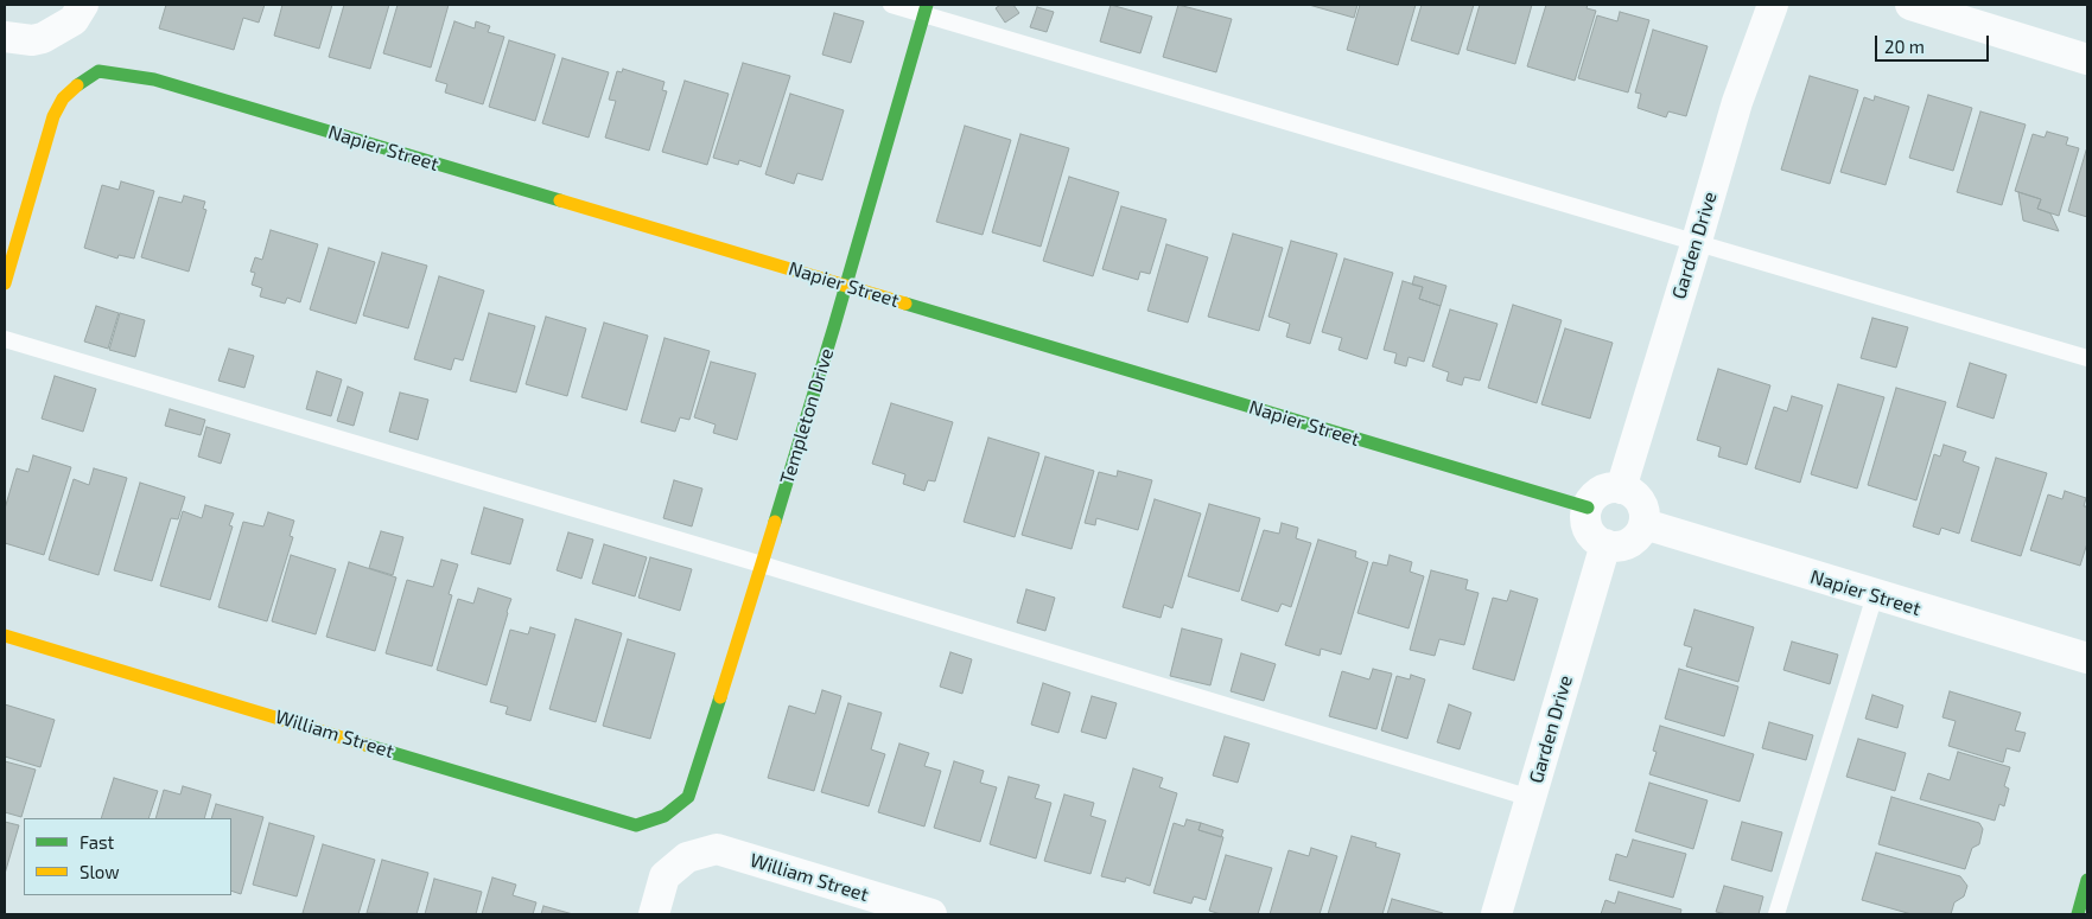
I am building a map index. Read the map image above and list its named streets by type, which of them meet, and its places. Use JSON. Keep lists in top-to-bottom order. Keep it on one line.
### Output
{"streets":{"street":["Napier Street","Garden Drive","Templeton Drive","William Street"]},"crossings":[["Napier Street","Garden Drive"],["Napier Street","Templeton Drive"],["Templeton Drive","William Street"]],"legend":["Fast","Slow"],"scale_bar":"20 m"}
